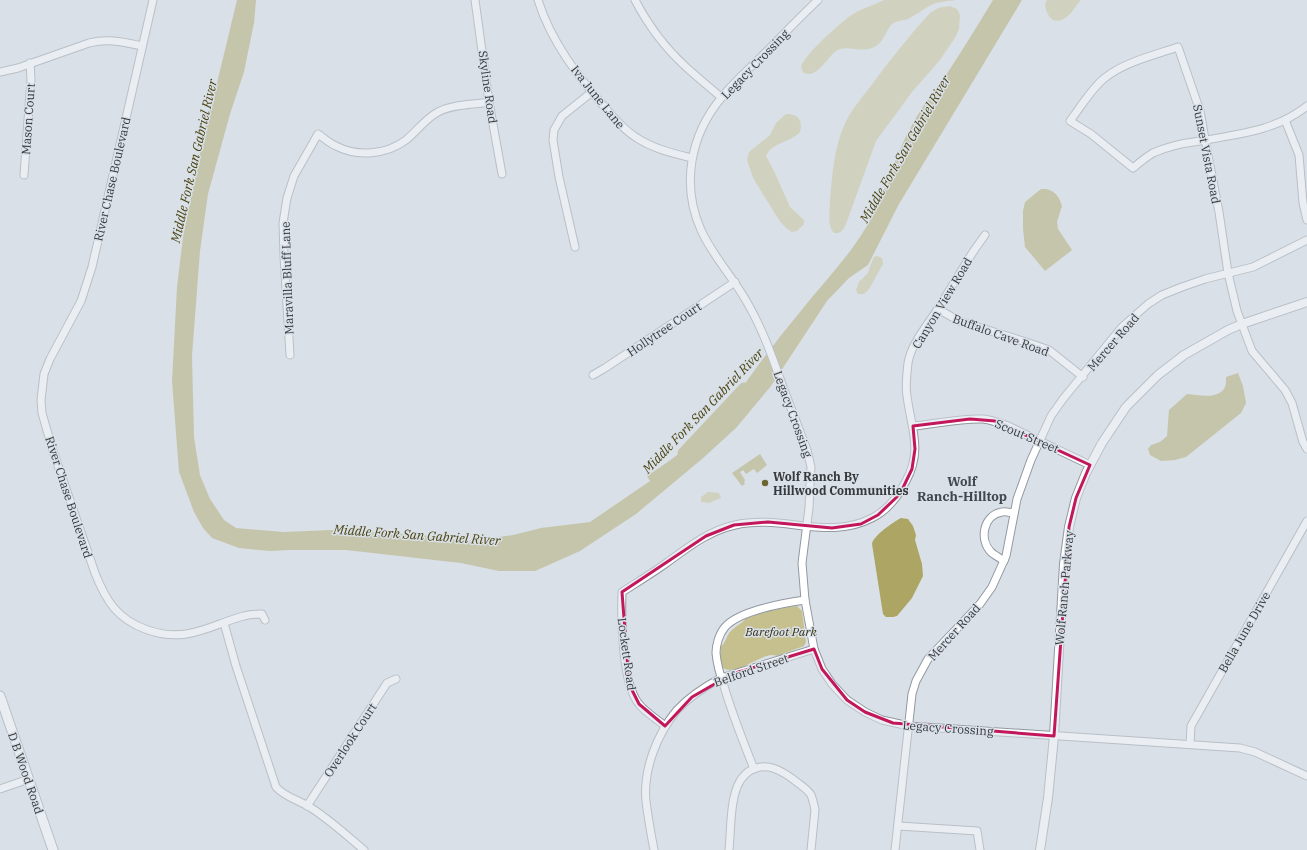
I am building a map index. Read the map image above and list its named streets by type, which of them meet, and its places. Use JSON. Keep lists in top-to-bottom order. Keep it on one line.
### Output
{"streets":{"main road":["D B Wood Road"],"street":["Legacy Crossing","Skyline Road","Iva June Lane","Mason Court","Sunset Vista Road","River Chase Boulevard","Maravilla Bluff Lane","Canyon View Road","Hollytree Court","Buffalo Cave Road","Mercer Road","Scout Street","Wolf Ranch Parkway","Bella June Drive","Lockett Road","Belford Street","Overlook Court"]},"crossings":[["Legacy Crossing","Iva June Lane"],["Legacy Crossing","Canyon View Road"],["Legacy Crossing","Hollytree Court"],["Legacy Crossing","Mercer Road"],["Legacy Crossing","Wolf Ranch Parkway"],["Legacy Crossing","Bella June Drive"],["Legacy Crossing","Belford Street"],["Skyline Road","Maravilla Bluff Lane"],["Sunset Vista Road","Mercer Road"],["Sunset Vista Road","Wolf Ranch Parkway"],["Canyon View Road","Buffalo Cave Road"],["Canyon View Road","Scout Street"],["Canyon View Road","Lockett Road"],["Buffalo Cave Road","Mercer Road"],["Mercer Road","Scout Street"],["Scout Street","Wolf Ranch Parkway"],["Lockett Road","Belford Street"]],"districts":["Wolf Ranch-Hilltop"],"water":["Middle Fork San Gabriel River"],"parks":["Barefoot Park"],"places":["Wolf Ranch By Hillwood Communities"]}
